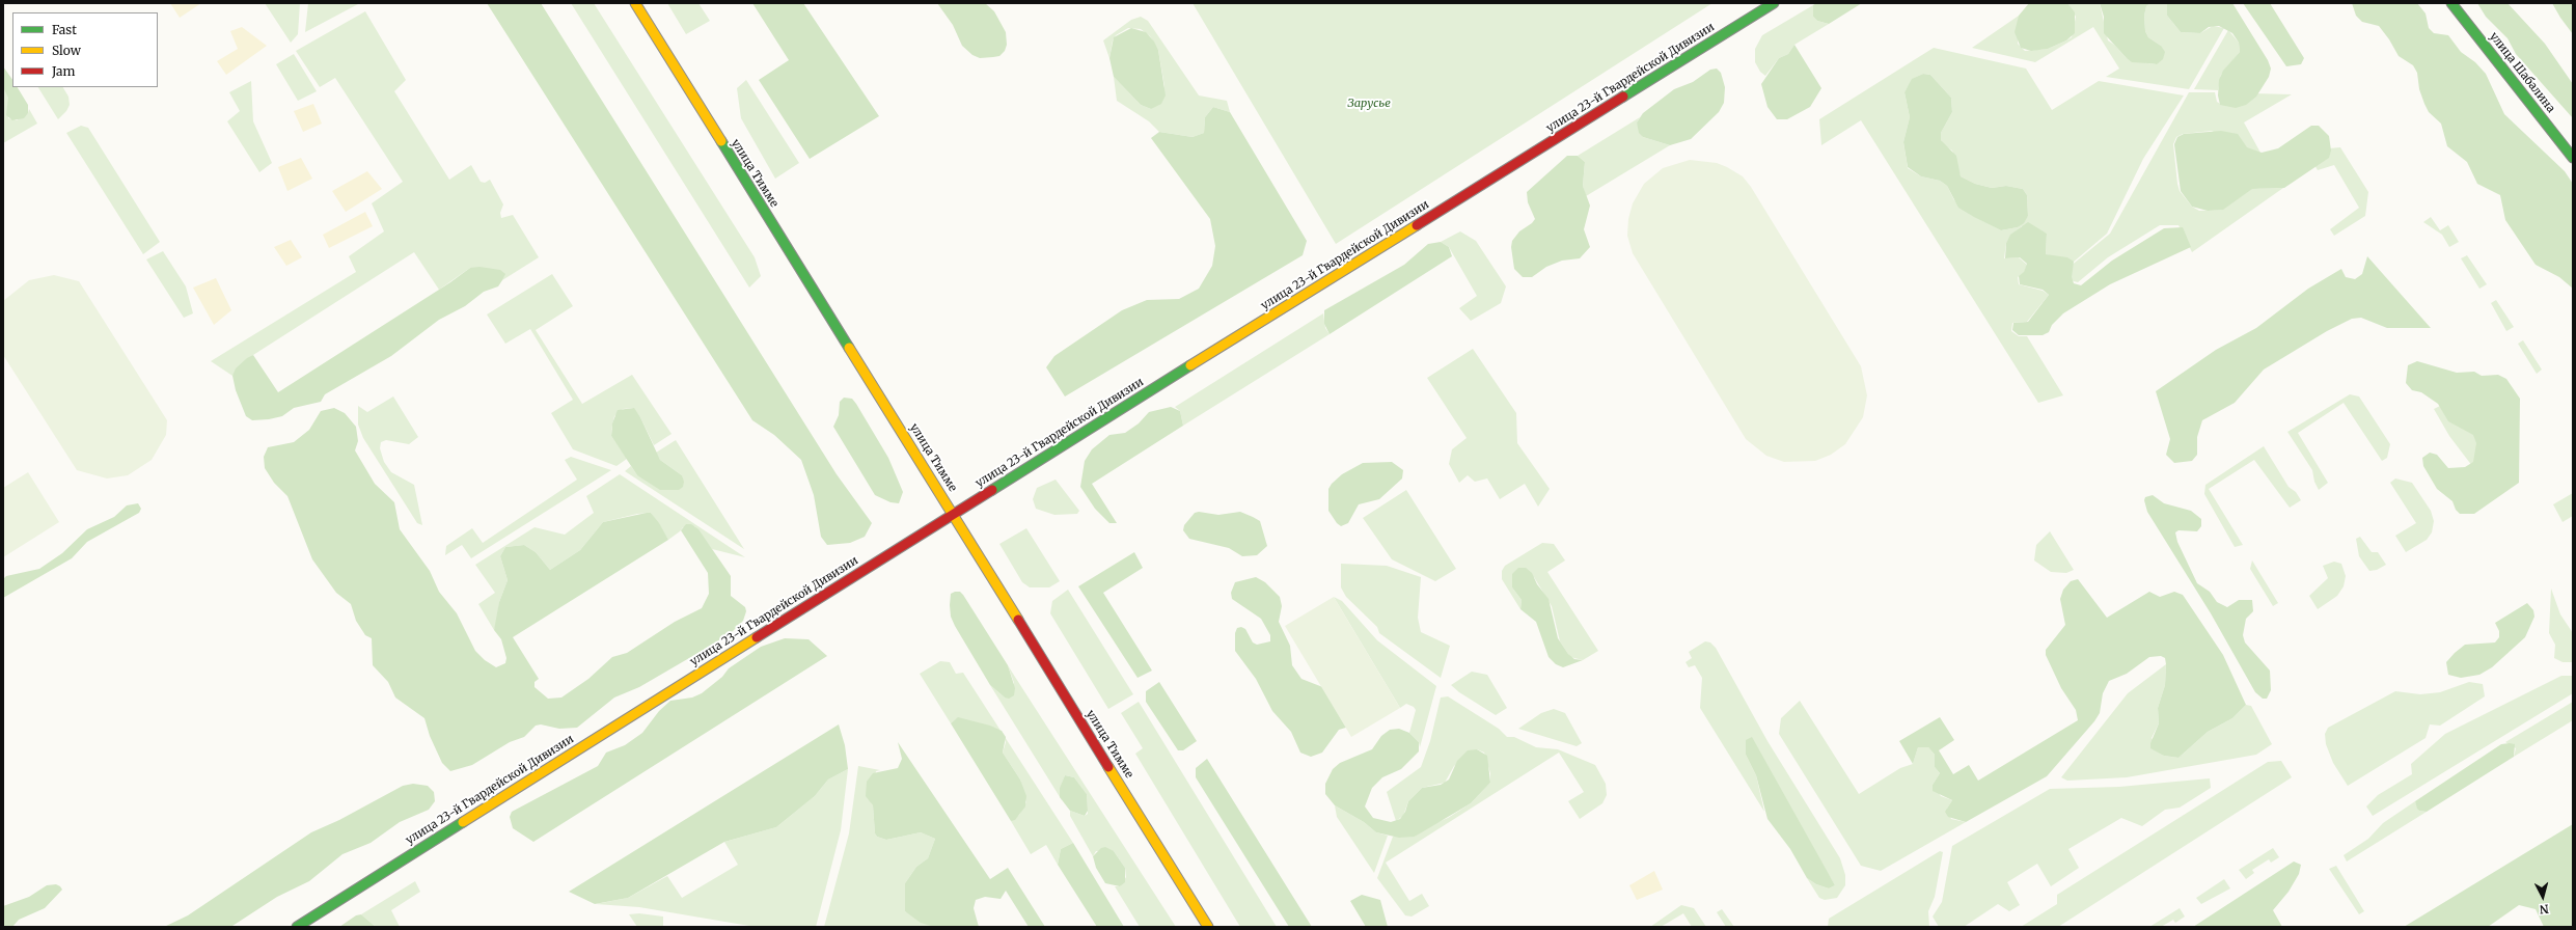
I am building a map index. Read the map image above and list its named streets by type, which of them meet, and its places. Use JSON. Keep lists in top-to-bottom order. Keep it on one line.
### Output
{"streets":{"street":["улица Шабалина","улица 23-й Гвардейской Дивизии","улица Тимме"]},"crossings":[["улица 23-й Гвардейской Дивизии","улица Тимме"]],"parks":["Зарусье"],"legend":["Fast","Slow","Jam"],"north":"bottom"}
